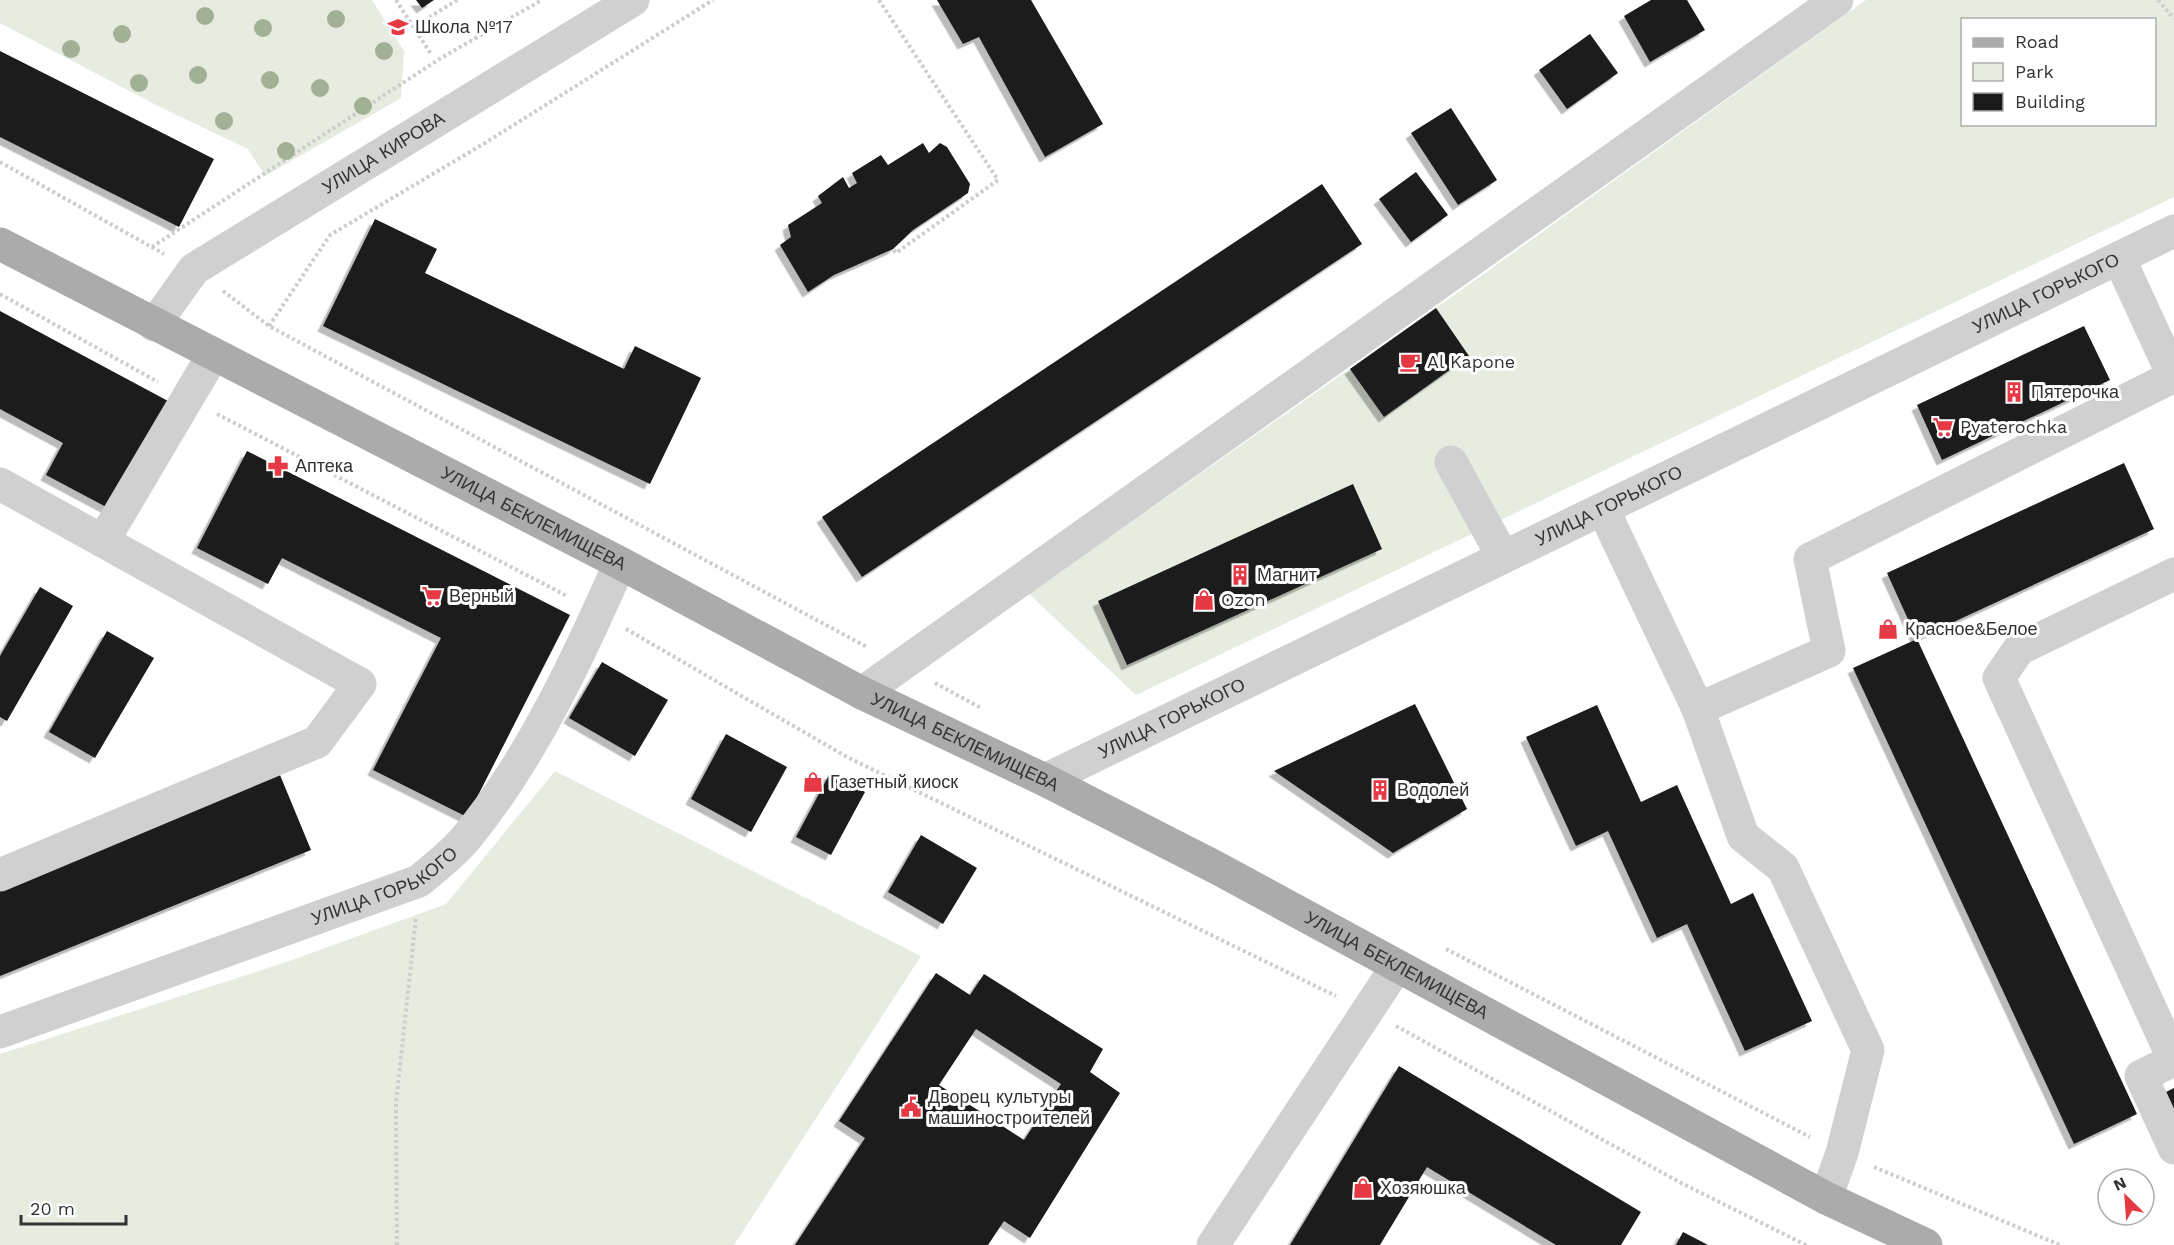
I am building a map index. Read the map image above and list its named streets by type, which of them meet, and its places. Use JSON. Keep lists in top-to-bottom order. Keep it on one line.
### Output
{"streets":{"main road":["УЛИЦА БЕКЛЕМИЩЕВА"],"street":["УЛИЦА КИРОВА","УЛИЦА ГОРЬКОГО"]},"crossings":[["УЛИЦА КИРОВА","УЛИЦА БЕКЛЕМИЩЕВА"],["УЛИЦА ГОРЬКОГО","УЛИЦА БЕКЛЕМИЩЕВА"]],"places":{"school or university":["Школа №17"],"cafe":["Al Kapone"],"building":["Пятерочка","Магнит","Водолей"],"supermarket":["Pyaterochka","Верный"],"pharmacy":["Аптека"],"shop":["Ozon","Красное&Белое","Газетный киоск","Хозяюшка"],"public building":["Дворец культуры машиностроителей"]},"legend":["Road","Park","Building"],"scale_bar":"20 m","north":"top left"}
